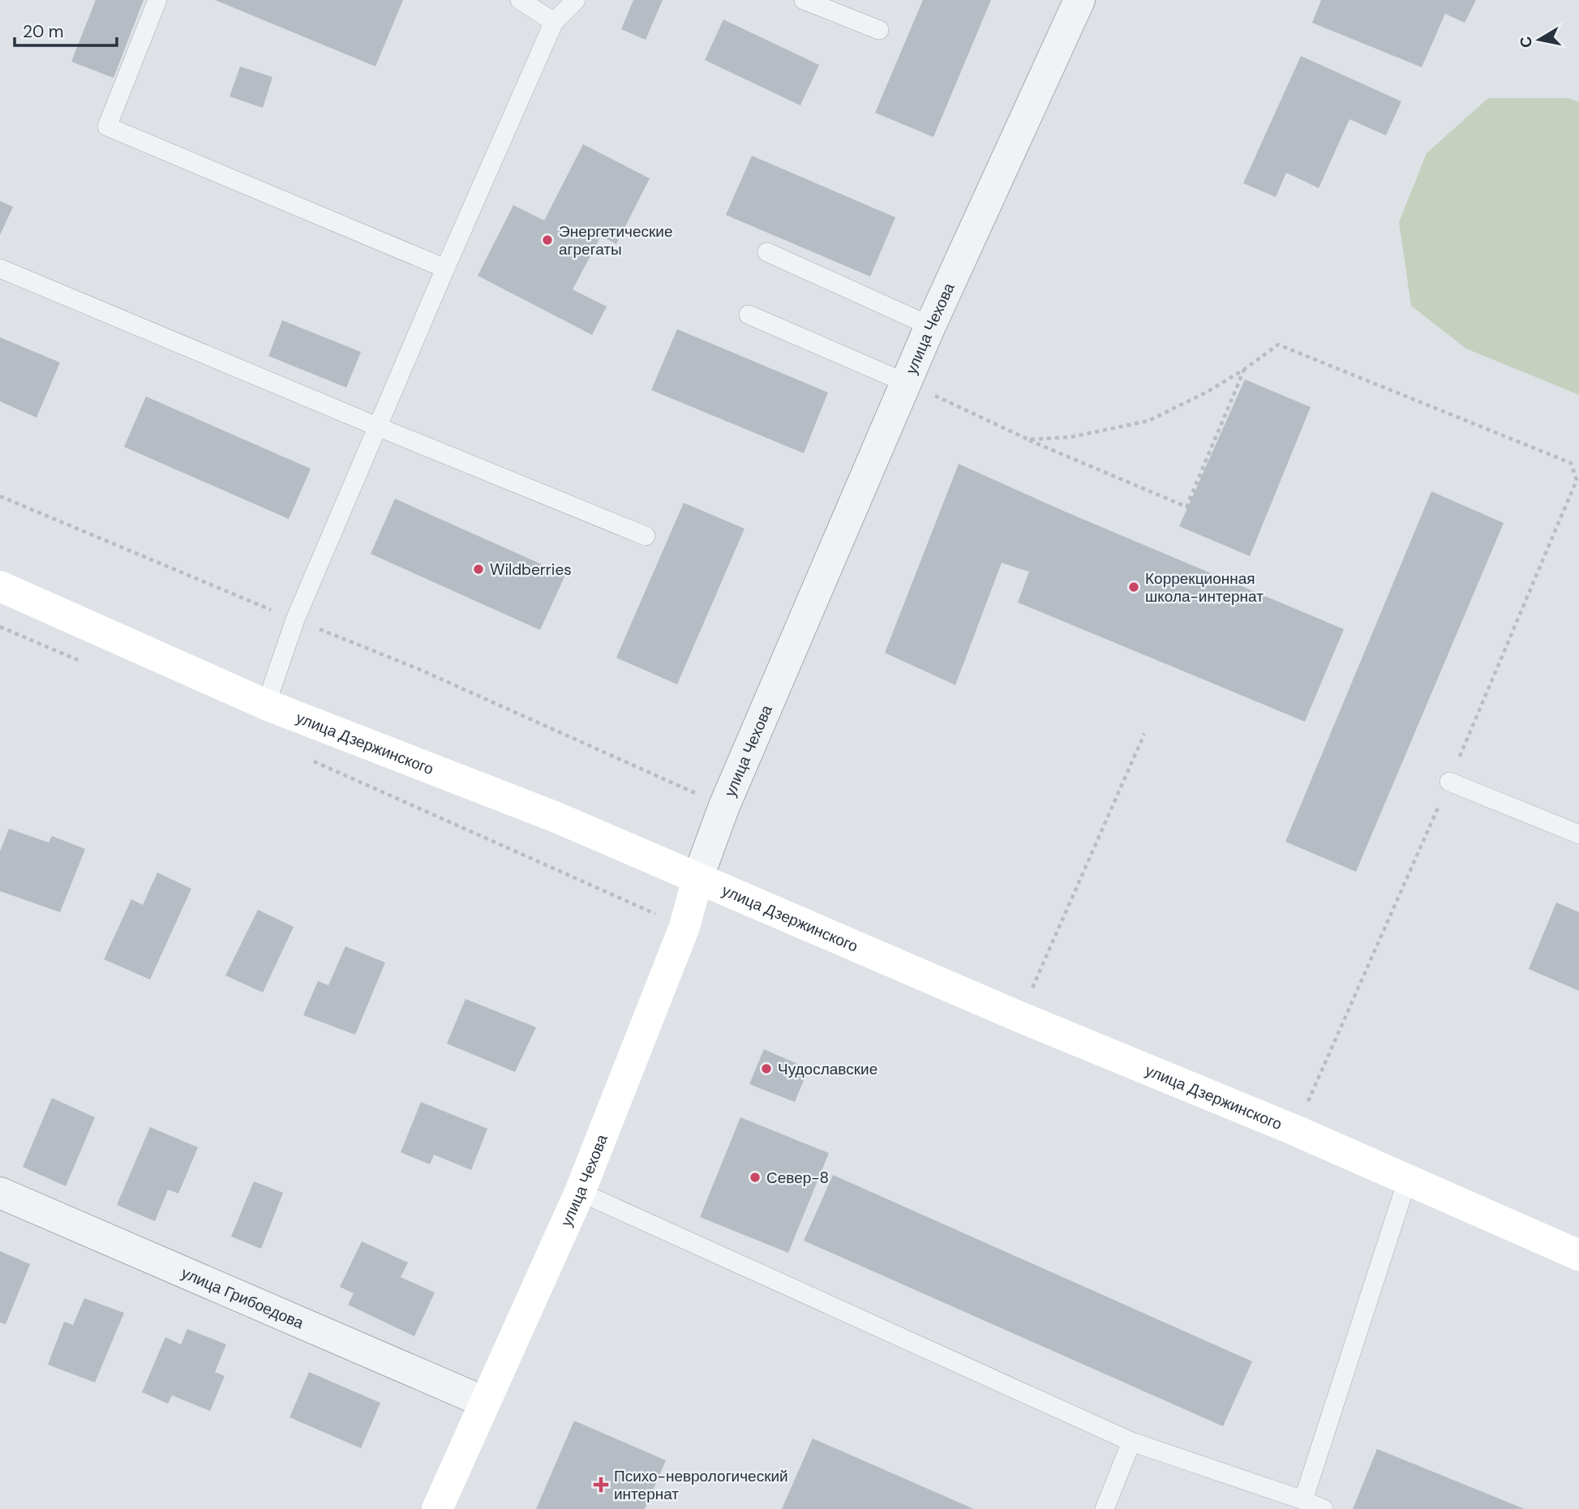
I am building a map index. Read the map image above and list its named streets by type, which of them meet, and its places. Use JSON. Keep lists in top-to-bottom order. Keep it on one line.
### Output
{"streets":{"main road":["улица Чехова","улица Дзержинского"],"street":["улица Грибоедова"]},"crossings":[["улица Чехова","улица Дзержинского"],["улица Чехова","улица Грибоедова"]],"places":{"other":["Энергетические агрегаты","Wildberries","Коррекционная школа-интернат","Чудославские","Север-8"],"health":["Психо-неврологический интернат"]},"scale_bar":"20 m","north":"left"}
